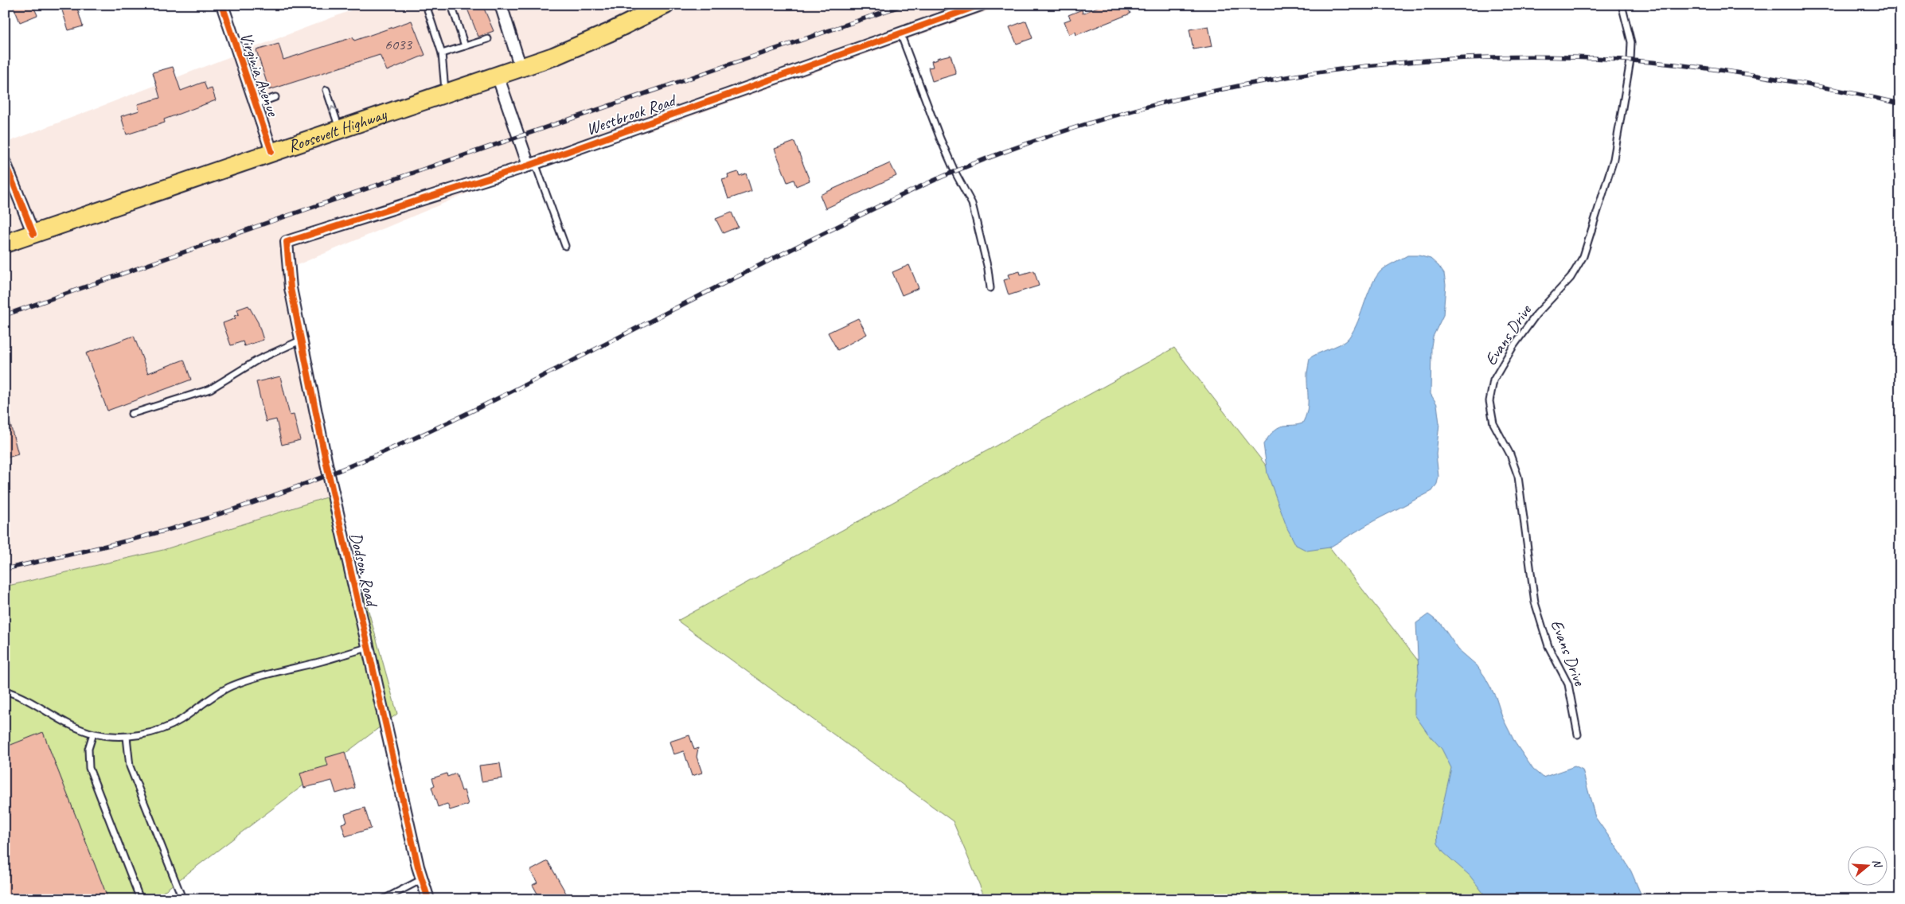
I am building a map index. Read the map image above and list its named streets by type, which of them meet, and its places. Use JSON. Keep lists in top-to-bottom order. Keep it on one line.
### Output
{"streets":{"main road":["Roosevelt Highway"],"street":["Virginia Avenue","Westbrook Road","Dodson Road"],"lane":["Evans Drive"]},"crossings":[["Virginia Avenue","Roosevelt Highway"],["Westbrook Road","Dodson Road"]],"house_numbers":["6033"],"north":"right"}
